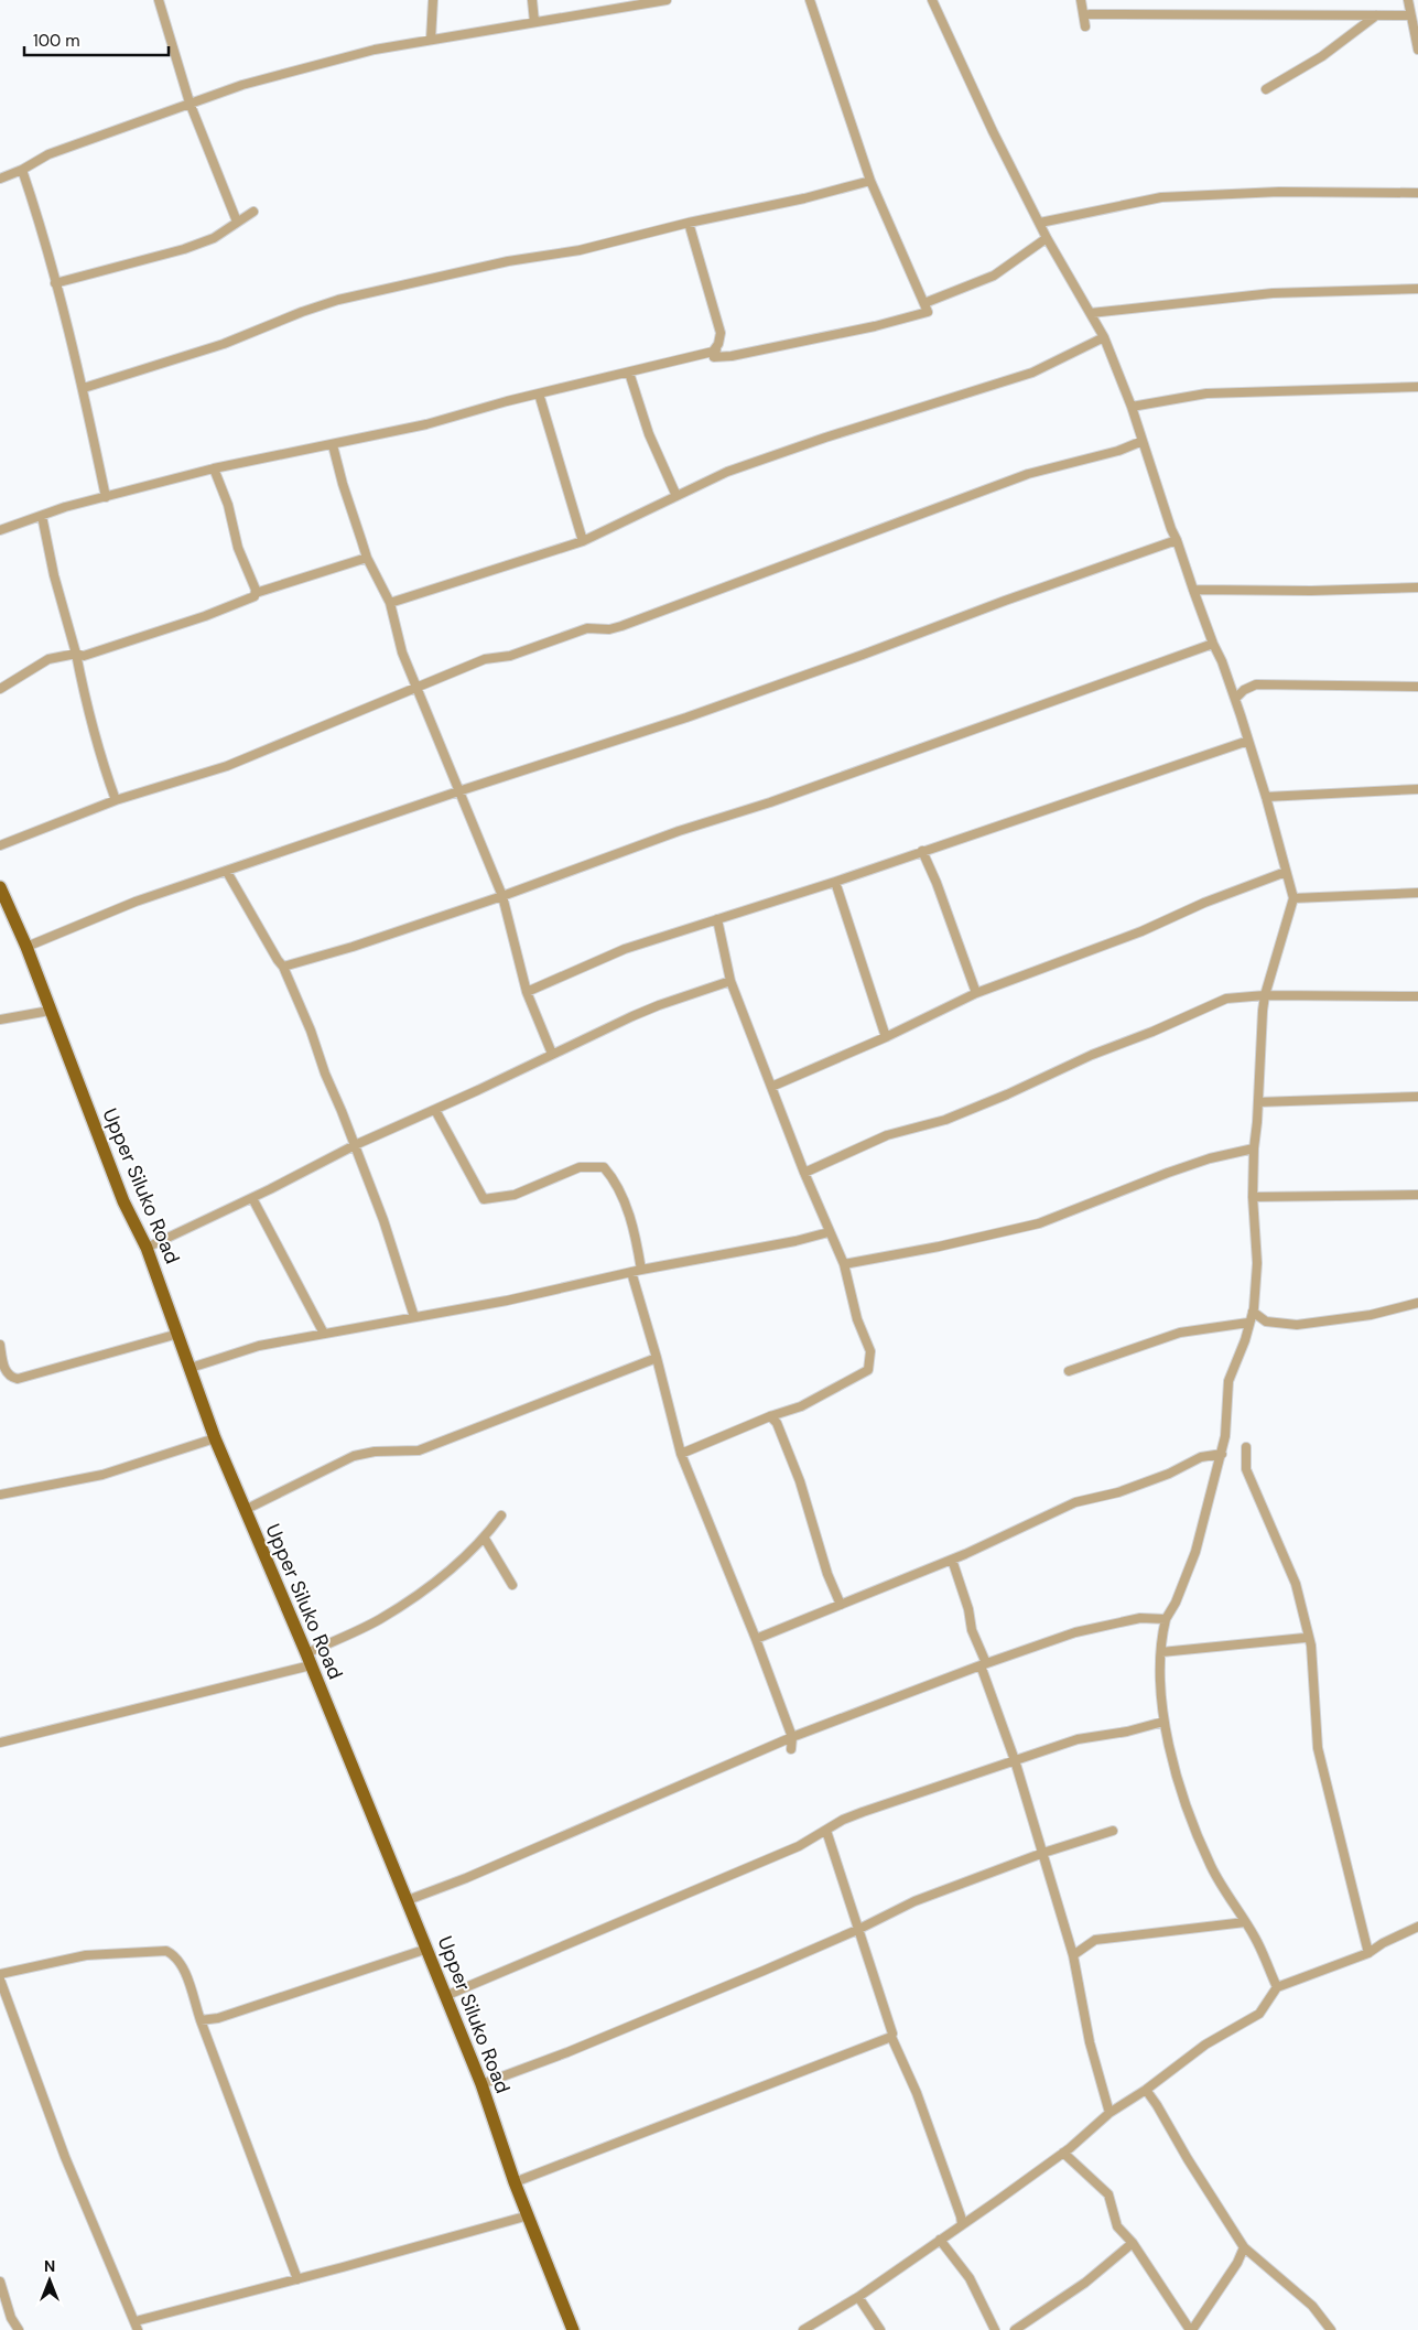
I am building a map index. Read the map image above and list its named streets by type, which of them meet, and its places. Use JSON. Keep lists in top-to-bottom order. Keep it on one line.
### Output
{"streets":{"main road":["Upper Siluko Road"]},"scale_bar":"100 m","north":"top"}
